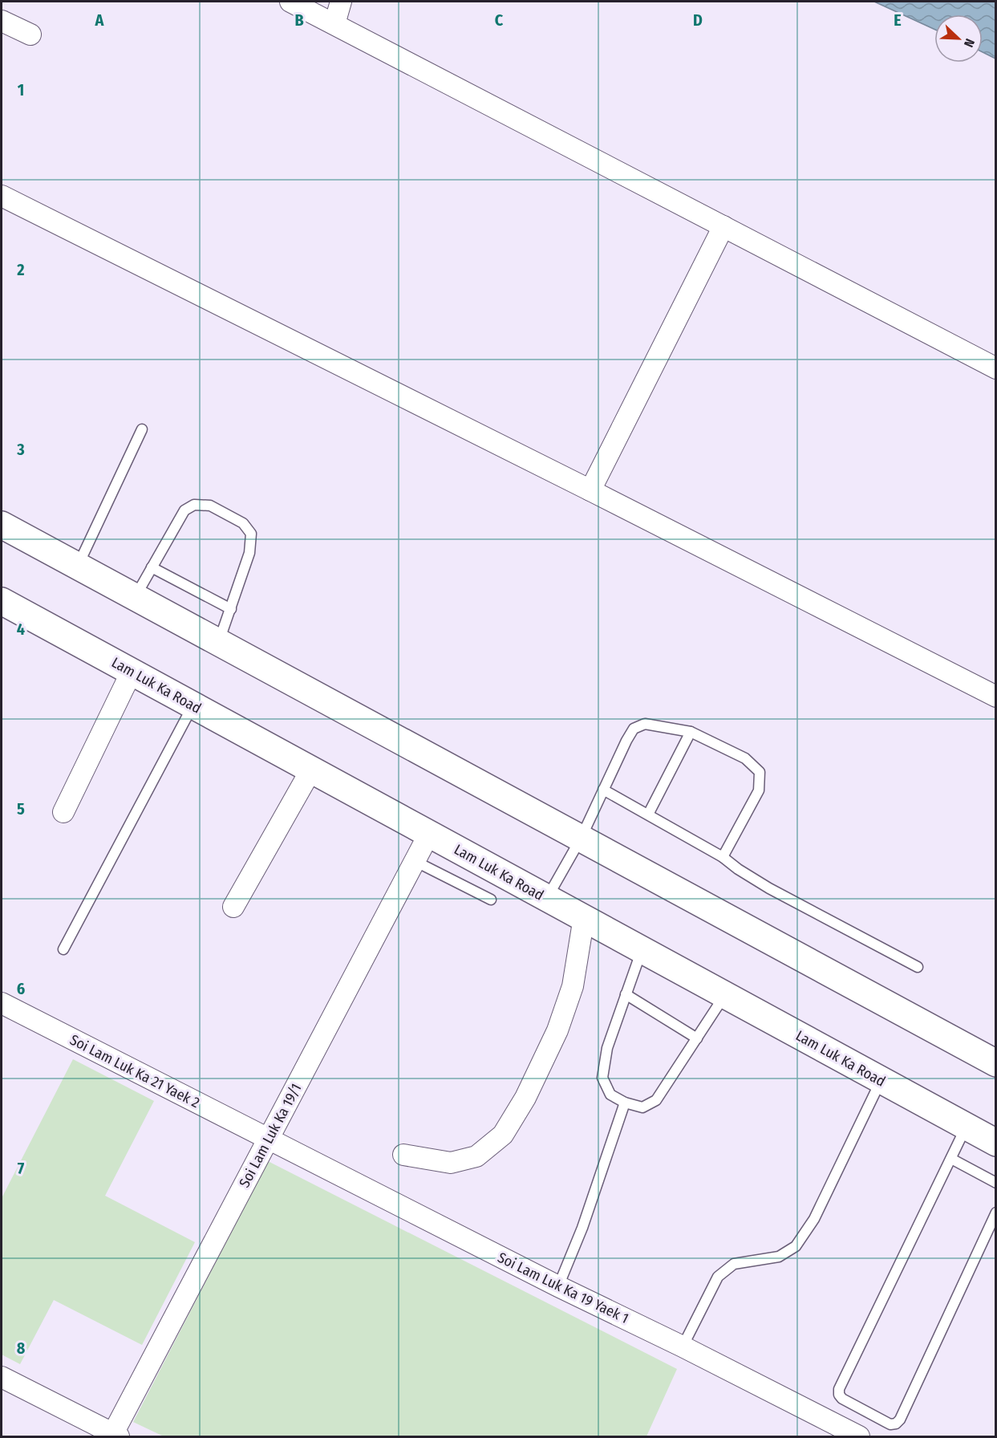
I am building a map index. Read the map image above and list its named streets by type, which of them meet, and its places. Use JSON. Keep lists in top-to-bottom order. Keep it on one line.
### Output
{"streets":{"main road":["Lam Luk Ka Road"],"street":["Soi Lam Luk Ka 21 Yaek 2","Soi Lam Luk Ka 19/1","Soi Lam Luk Ka 19 Yaek 1"]},"crossings":[["Lam Luk Ka Road","Soi Lam Luk Ka 19/1"],["Soi Lam Luk Ka 21 Yaek 2","Soi Lam Luk Ka 19/1"],["Soi Lam Luk Ka 21 Yaek 2","Soi Lam Luk Ka 19 Yaek 1"],["Soi Lam Luk Ka 19/1","Soi Lam Luk Ka 19 Yaek 1"]],"north":"bottom right","grid":{"columns":["A","B","C","D","E"],"rows":["1","2","3","4","5","6","7","8"]}}
